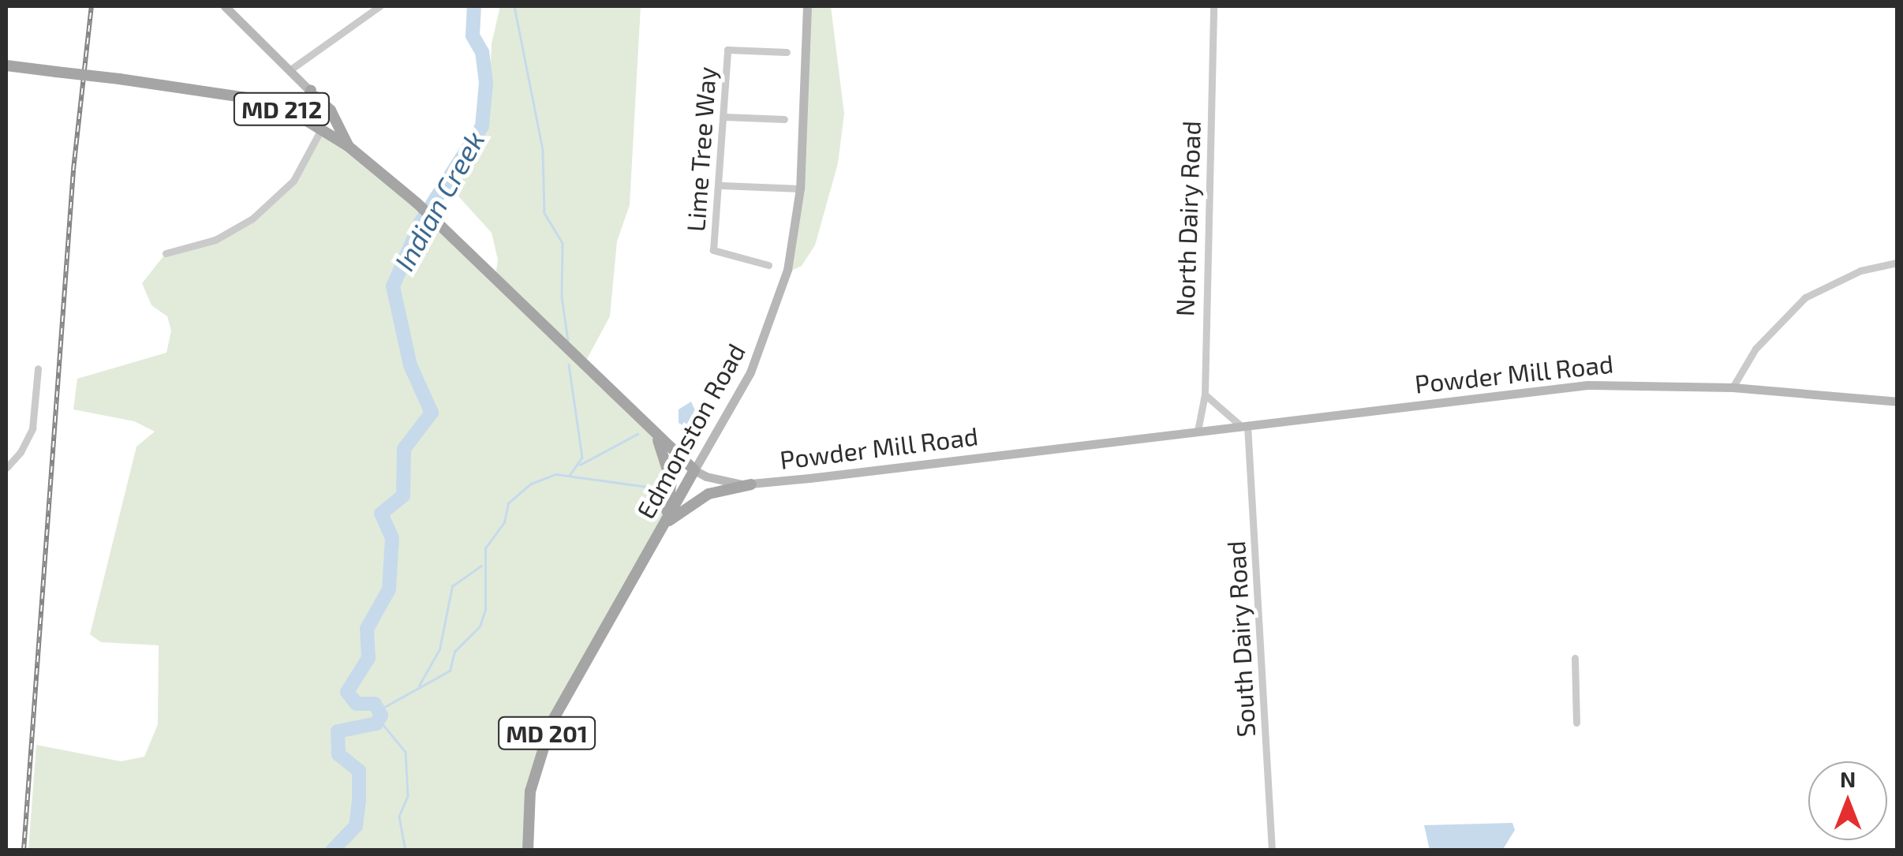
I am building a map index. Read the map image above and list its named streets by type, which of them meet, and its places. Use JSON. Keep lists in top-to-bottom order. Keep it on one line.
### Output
{"streets":{"main road":["MD 212","Powder Mill Road","Edmonston Road","MD 201"],"street":["Lime Tree Way","North Dairy Road","South Dairy Road"]},"crossings":[["North Dairy Road","Powder Mill Road"],["Powder Mill Road","Edmonston Road"],["Powder Mill Road","South Dairy Road"]],"water":["Indian Creek"],"north":"top"}
